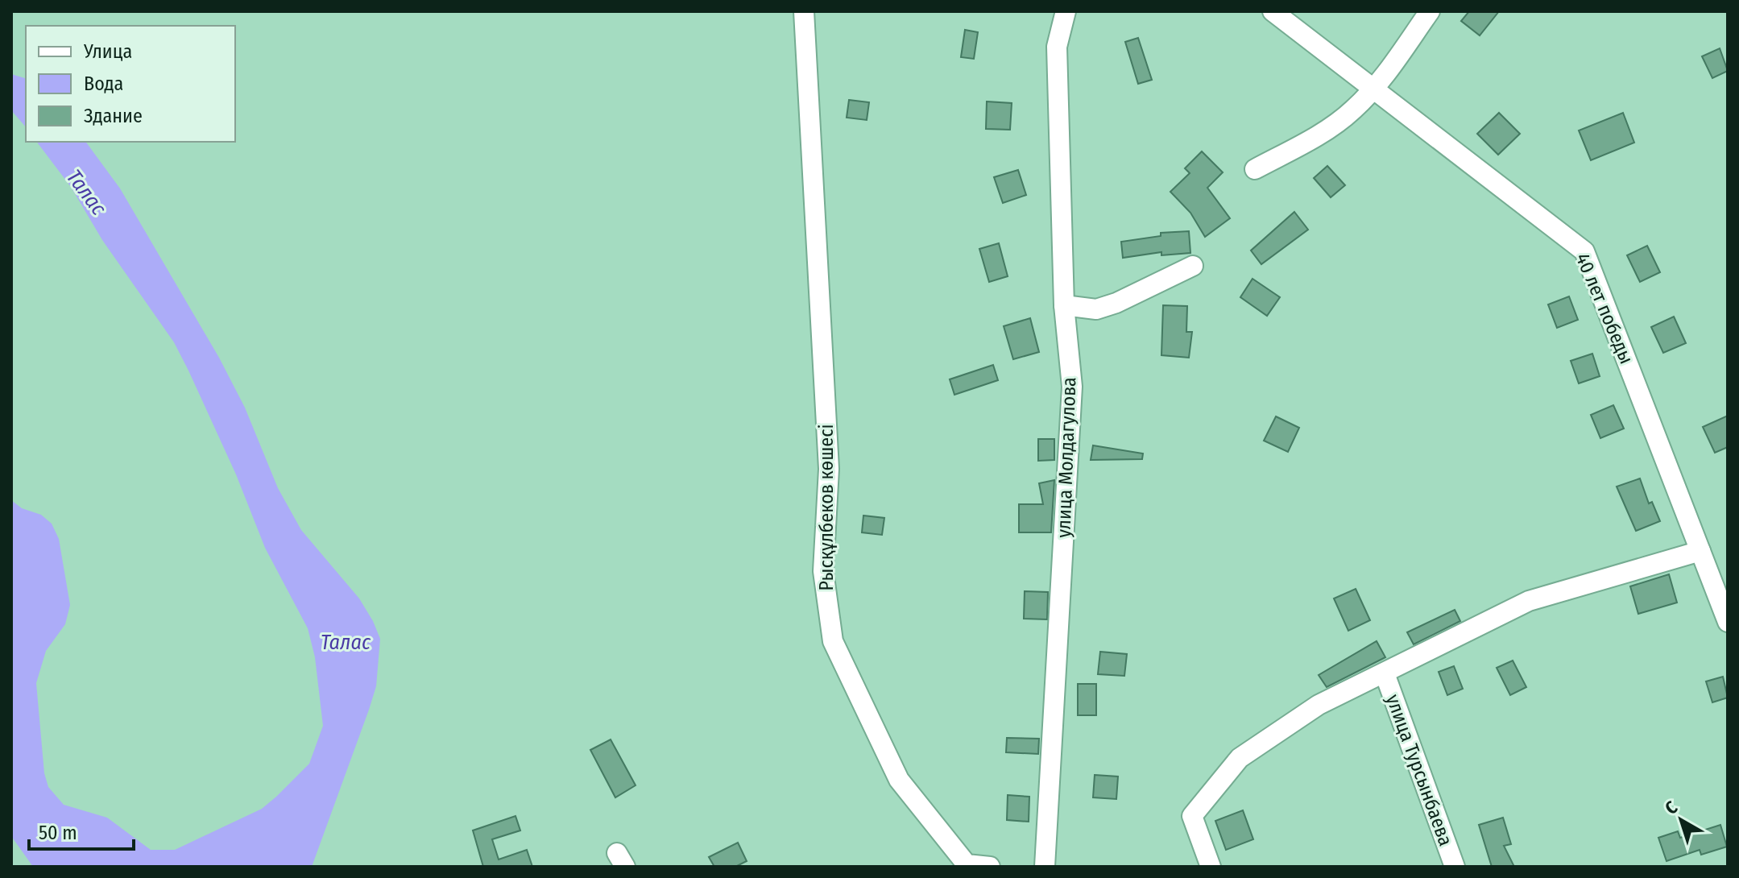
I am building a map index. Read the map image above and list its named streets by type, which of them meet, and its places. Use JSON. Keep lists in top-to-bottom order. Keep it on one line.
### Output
{"streets":{"street":["40 лет победы","улица Молдагулова","Рысқұлбеков көшесі","улица Турсынбаева"]},"water":["Талас"],"legend":["Улица","Вода","Здание"],"scale_bar":"50 m","north":"top left"}
